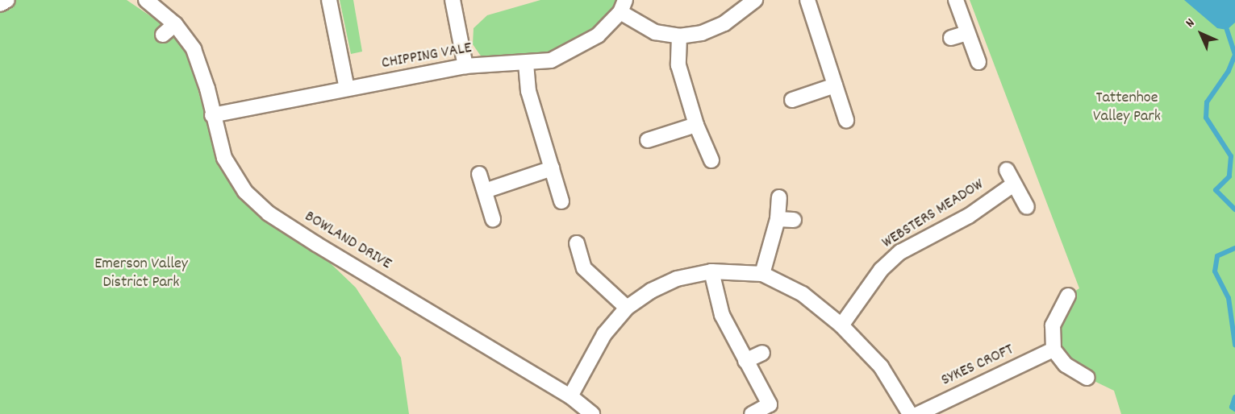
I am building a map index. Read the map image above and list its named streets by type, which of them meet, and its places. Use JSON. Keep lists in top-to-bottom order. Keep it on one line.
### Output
{"streets":{"street":["CHIPPING VALE","WEBSTERS MEADOW","BOWLAND DRIVE","SYKES CROFT"]},"crossings":[["CHIPPING VALE","BOWLAND DRIVE"]],"parks":["Tattenhoe Valley Park","Emerson Valley District Park"],"north":"top left"}
